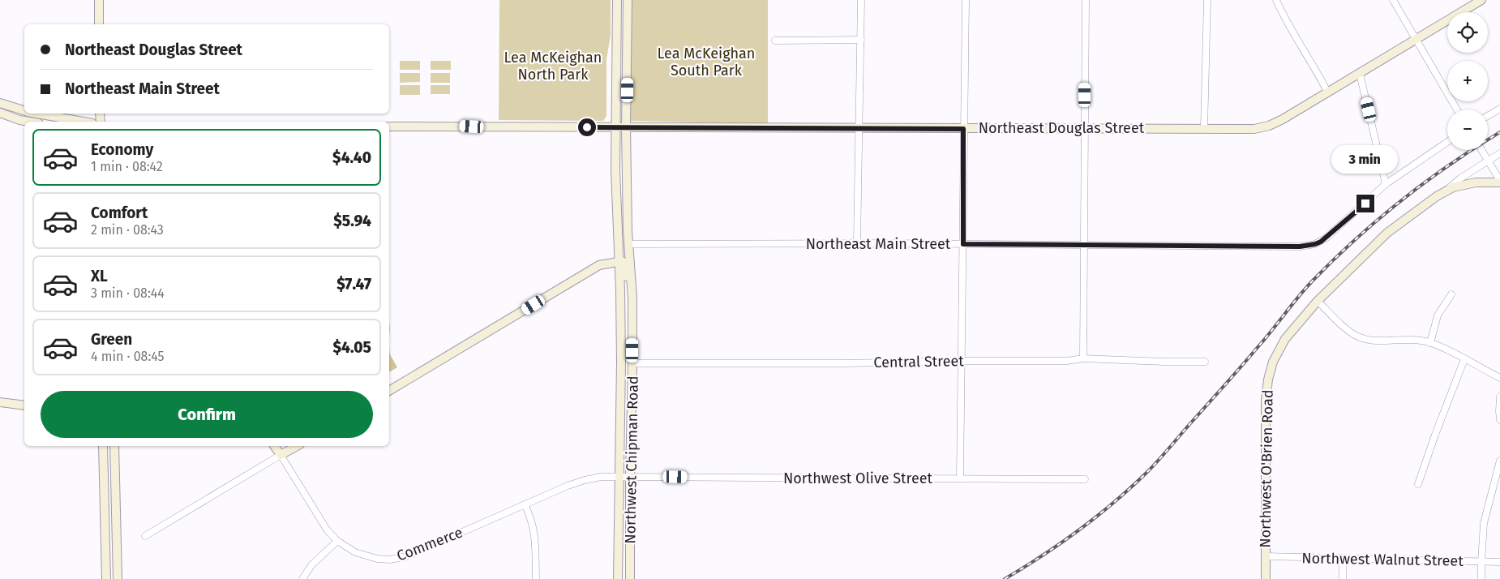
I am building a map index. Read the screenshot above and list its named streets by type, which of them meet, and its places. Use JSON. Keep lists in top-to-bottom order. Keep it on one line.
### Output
{"streets":{"main road":["Northeast Douglas Street","Northwest Chipman Road","Northwest O'Brien Road"],"street":["Northeast Main Street","Central Street","Northwest Olive Street","Commerce","Northwest Walnut Street"]},"crossings":[["Northeast Douglas Street","Northwest Chipman Road"],["Northeast Main Street","Northwest Chipman Road"],["Central Street","Northwest Chipman Road"],["Northwest Chipman Road","Northwest Olive Street"],["Northwest Chipman Road","Commerce"],["Northwest O'Brien Road","Northwest Walnut Street"],["Northwest Olive Street","Commerce"]],"parks":["Lea McKeighan South Park","Lea McKeighan North Park"],"page":{"map_buttons":["+","−"],"banner":["Northeast Douglas Street","Northeast Main Street"],"list":[{"name":"Economy","note":"1 min · 08:42","value":"$4.40"},{"name":"Comfort","note":"2 min · 08:43","value":"$5.94"},{"name":"XL","note":"3 min · 08:44","value":"$7.47"},{"name":"Green","note":"4 min · 08:45","value":"$4.05"}],"bubble":"3 min","buttons":"Confirm"}}
